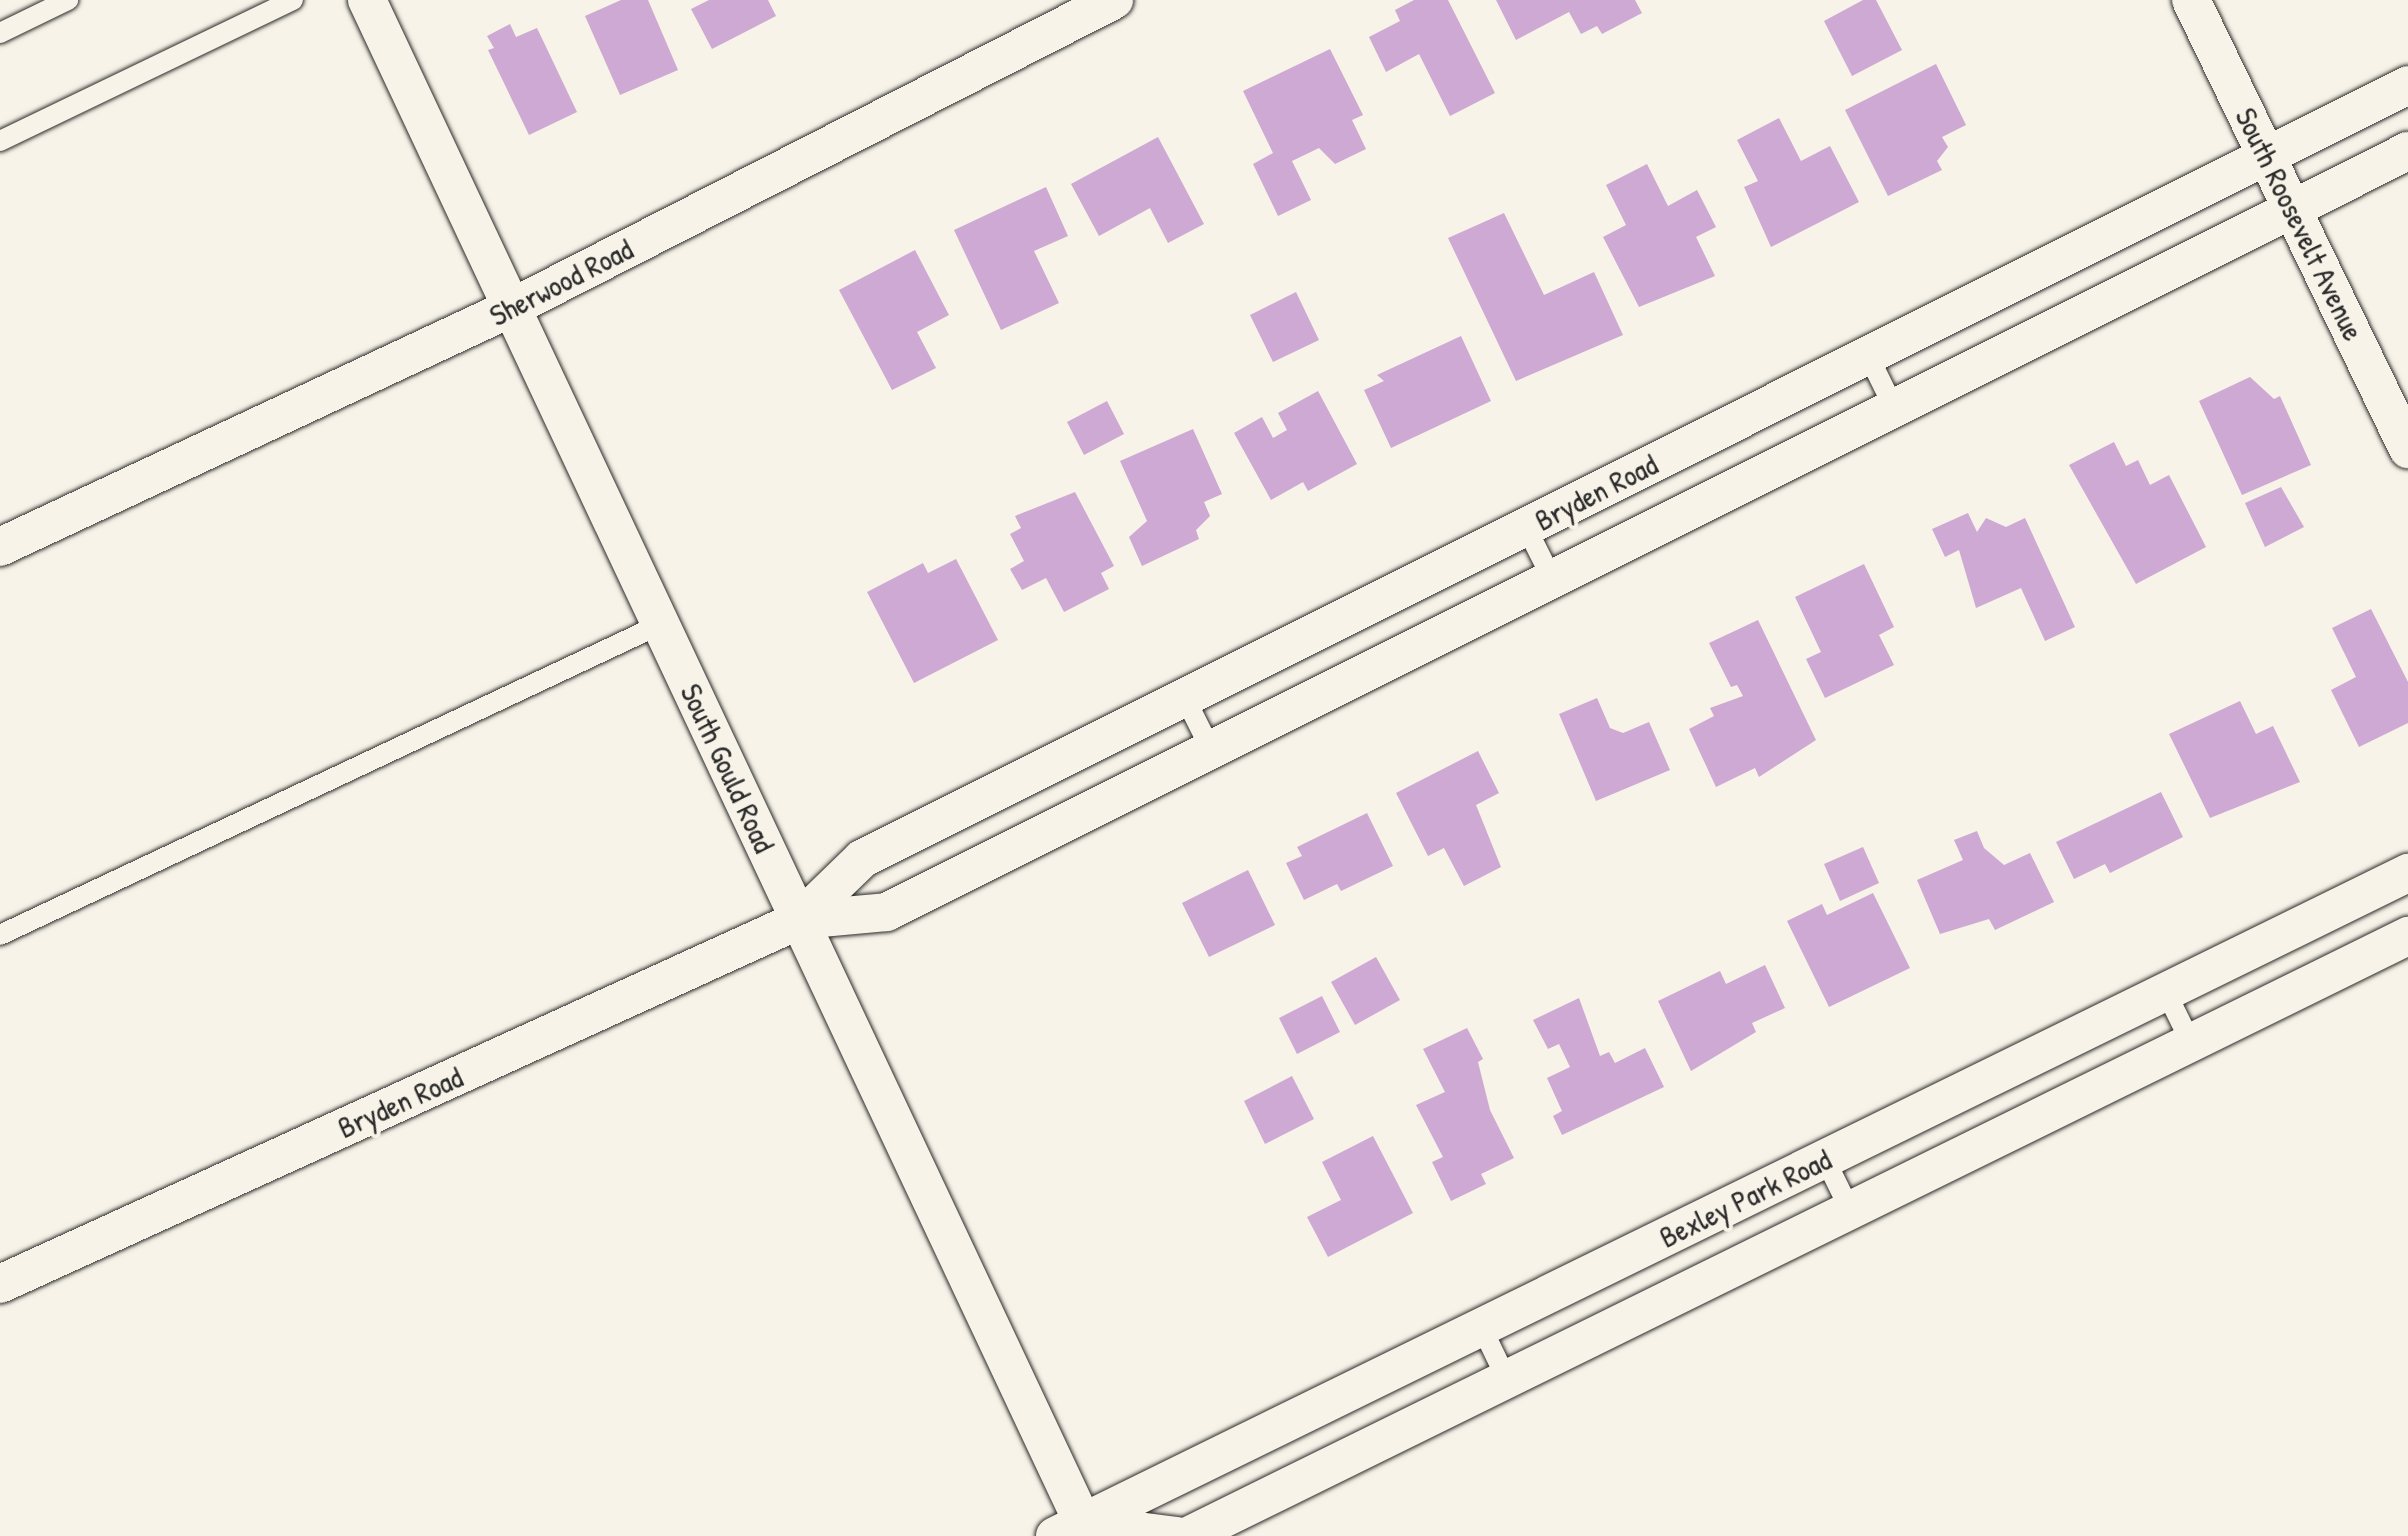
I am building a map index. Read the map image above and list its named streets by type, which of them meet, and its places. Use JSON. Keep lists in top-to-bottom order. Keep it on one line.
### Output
{"streets":{"street":["South Roosevelt Avenue","Sherwood Road","Bryden Road","South Gould Road","Bexley Park Road"]},"crossings":[["South Roosevelt Avenue","Bryden Road"],["Sherwood Road","South Gould Road"],["Bryden Road","South Gould Road"],["South Gould Road","Bexley Park Road"]]}
